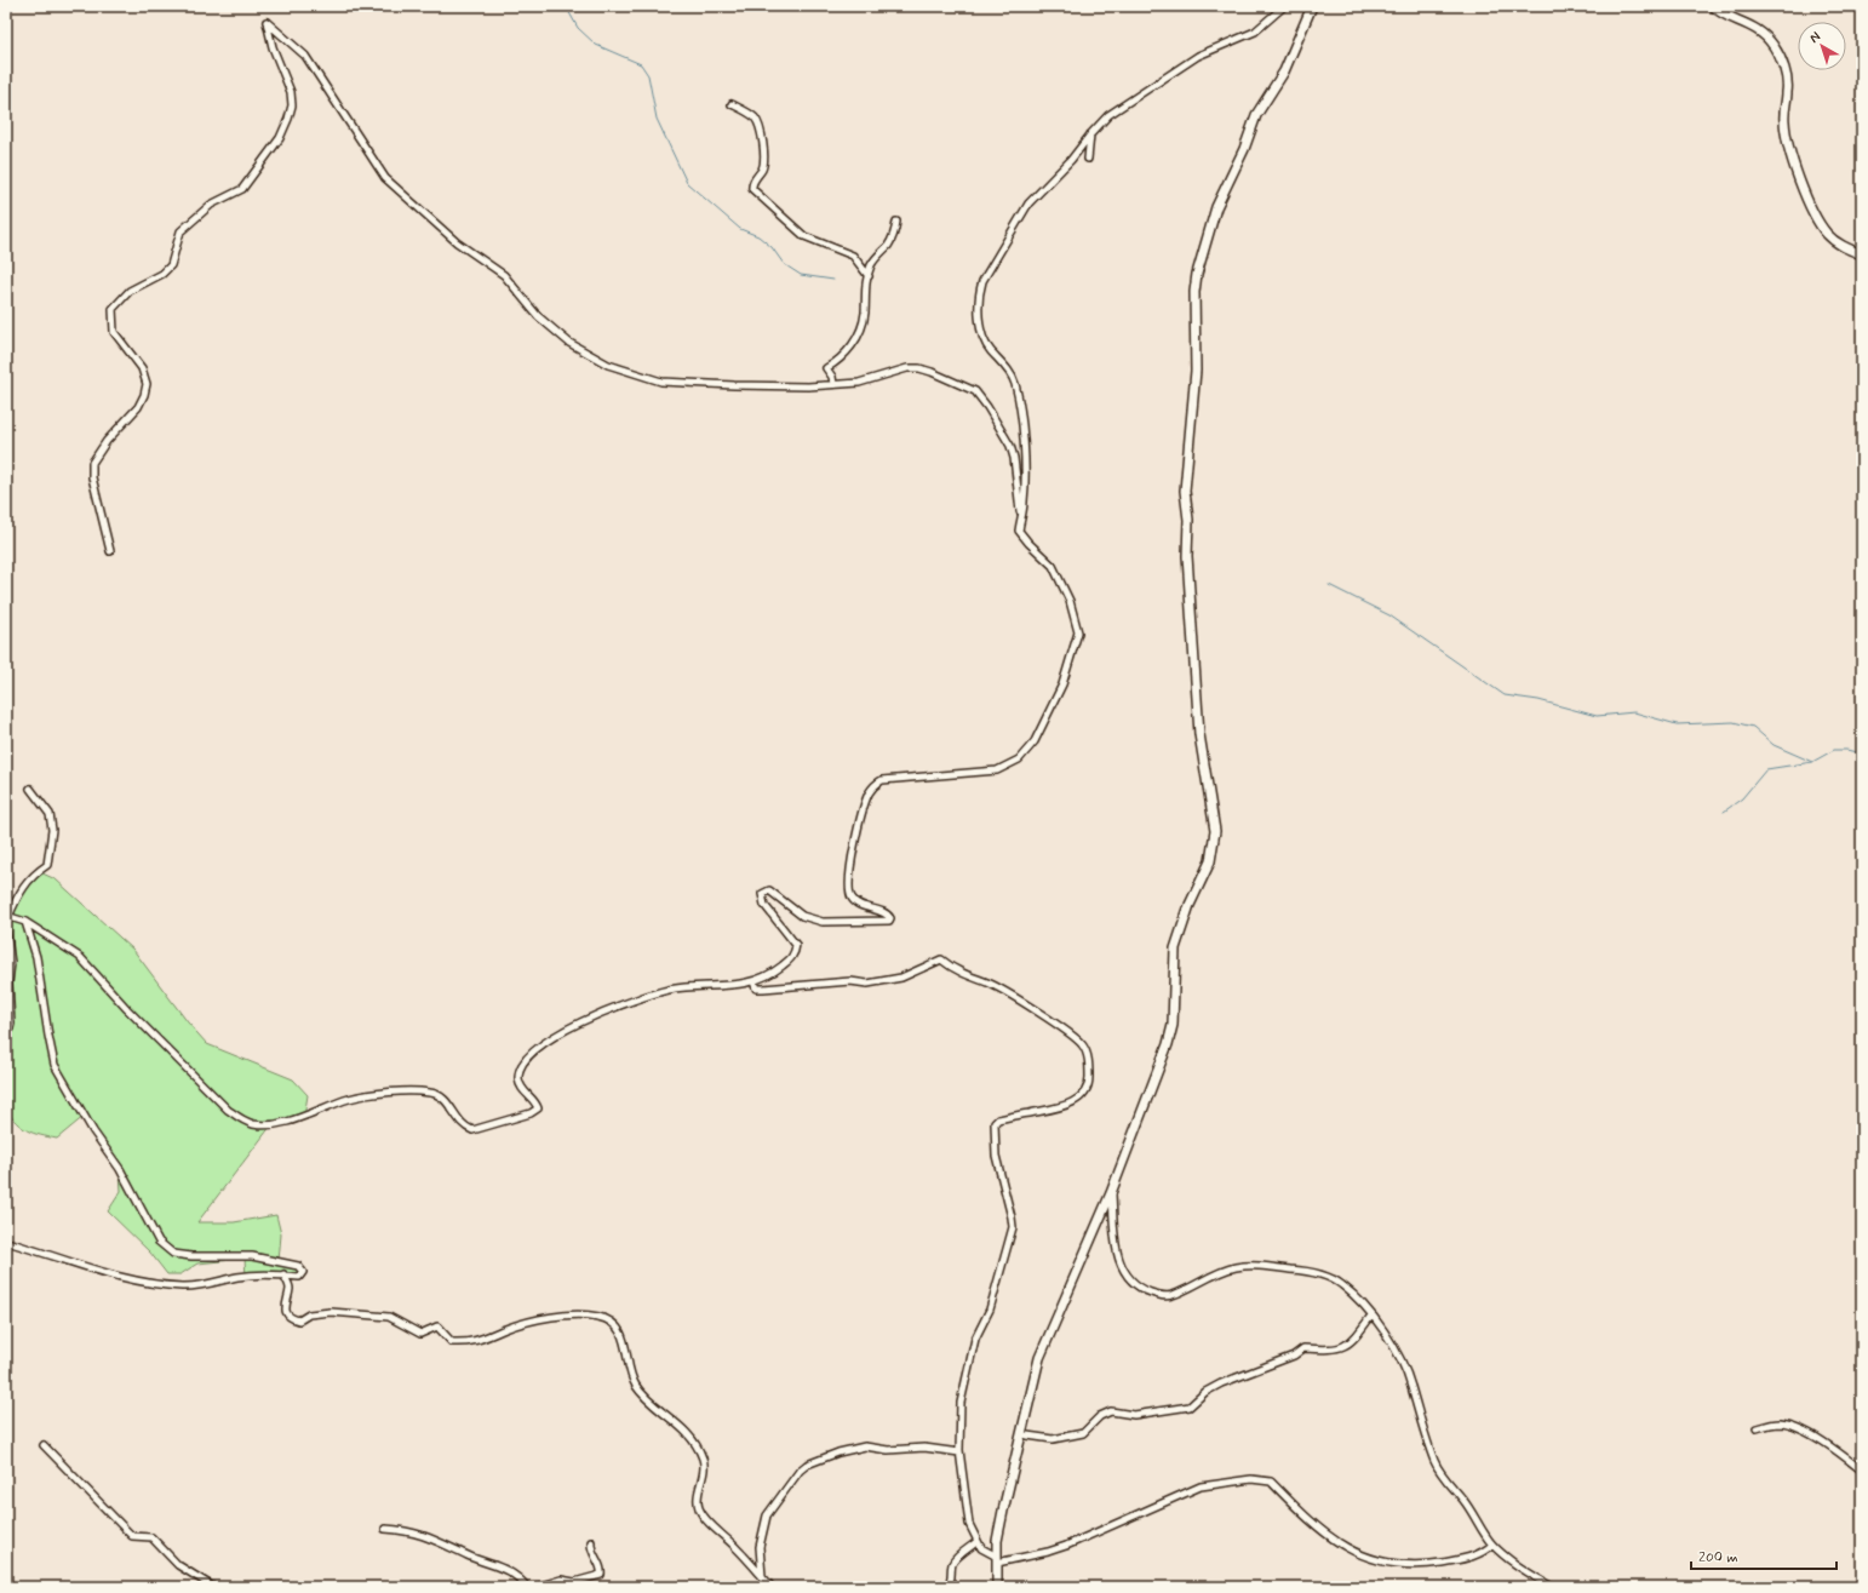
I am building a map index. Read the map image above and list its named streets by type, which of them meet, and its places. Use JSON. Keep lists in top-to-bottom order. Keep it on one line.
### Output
{"scale_bar":"200 m","north":"top left"}
